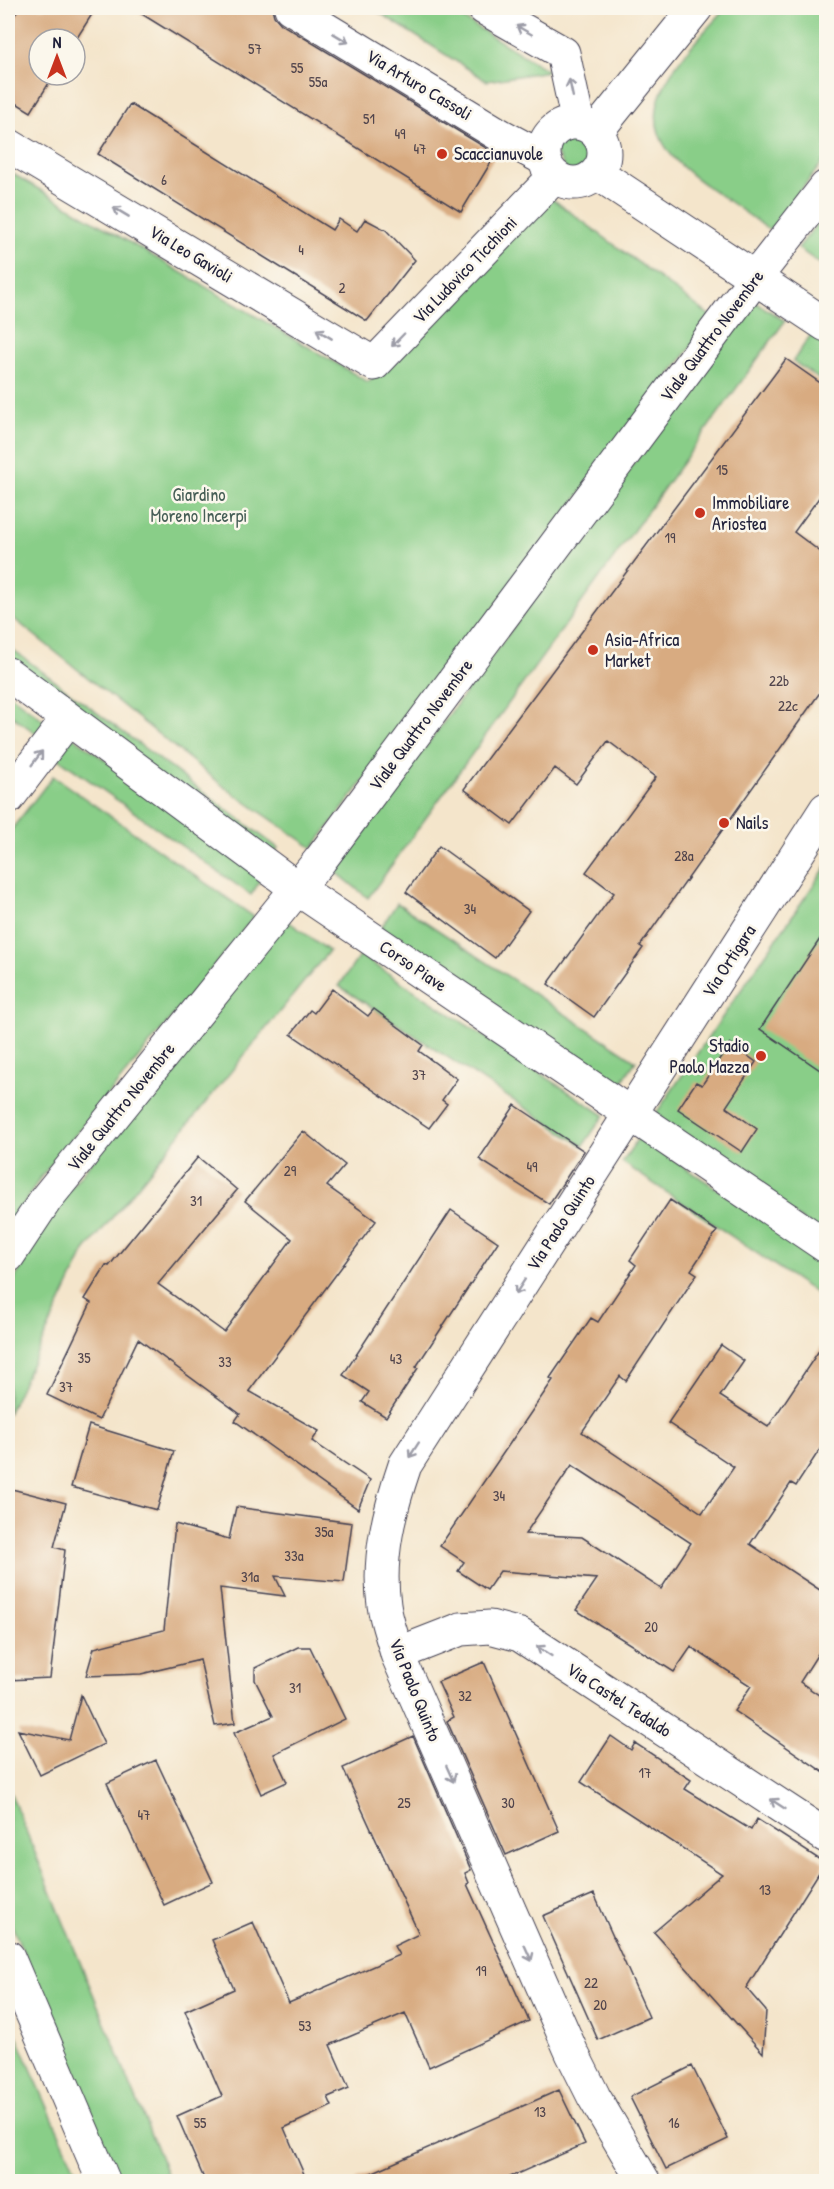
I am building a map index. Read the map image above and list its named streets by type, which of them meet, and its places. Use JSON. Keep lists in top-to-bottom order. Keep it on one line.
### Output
{"streets":{"street":["Via Arturo Cassoli","Via Leo Gavioli","Via Ludovico Ticchioni","Viale Quattro Novembre","Via Ortigara","Corso Piave","Via Paolo Quinto","Via Castel Tedaldo"]},"crossings":[["Via Arturo Cassoli","Via Ludovico Ticchioni"],["Via Leo Gavioli","Via Ludovico Ticchioni"],["Viale Quattro Novembre","Corso Piave"],["Via Ortigara","Corso Piave"],["Via Ortigara","Via Paolo Quinto"],["Corso Piave","Via Paolo Quinto"],["Via Paolo Quinto","Via Castel Tedaldo"]],"one_way":["Via Arturo Cassoli","Via Leo Gavioli","Via Ludovico Ticchioni","Via Paolo Quinto","Via Castel Tedaldo"],"parks":["Giardino Moreno Incerpi"],"places":["Scaccianuvole","Immobiliare Ariostea","Asia-Africa Market","Nails","Stadio Paolo Mazza"],"house_numbers":["57","55","55a","51","49","47","6","4","2","15","19","22b","22c","28a","34","37","49","29","31","35","43","33","37","34","35a","33a","31a","20","31","32","17","25","30","47","13","19","22","20","53","13","55","16"],"north":"top"}
